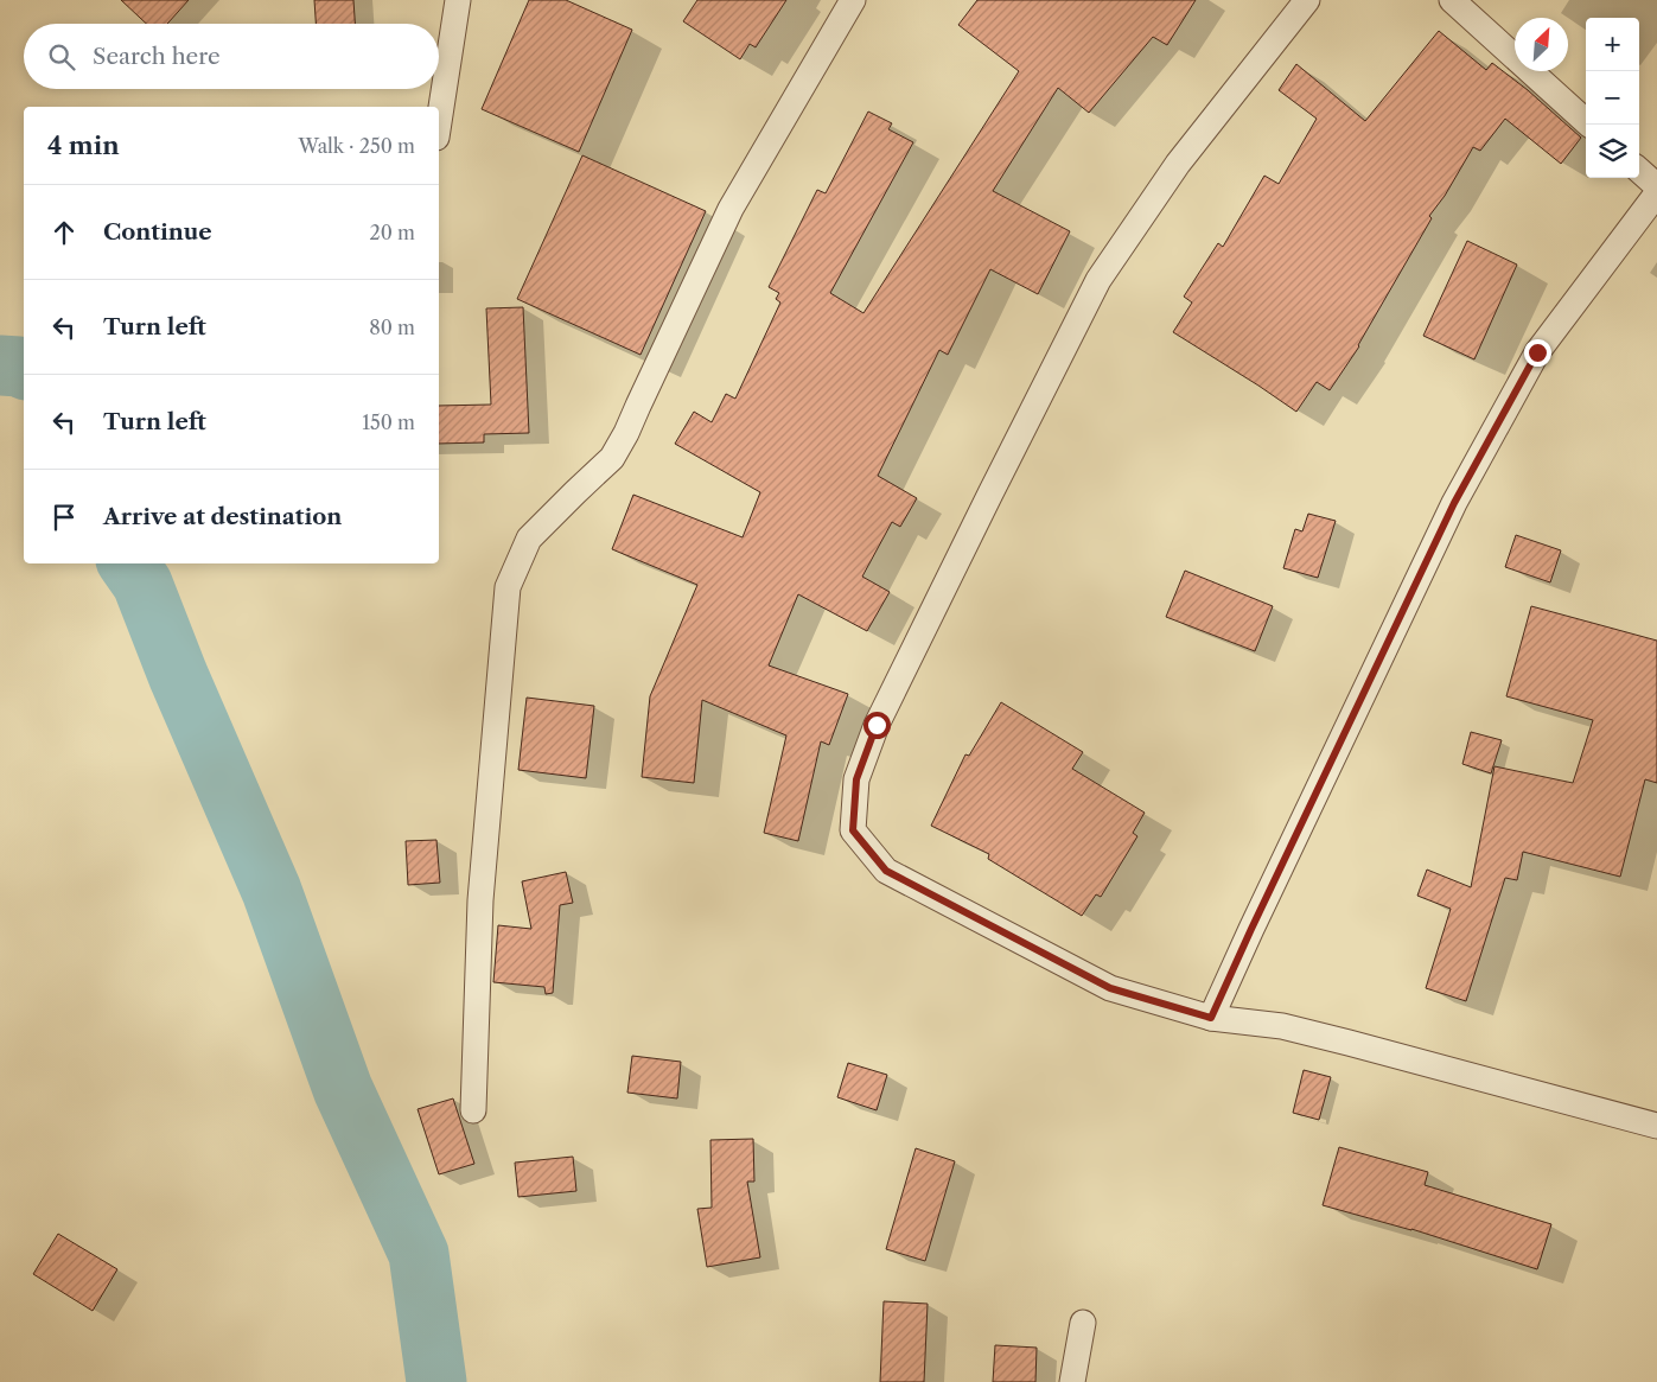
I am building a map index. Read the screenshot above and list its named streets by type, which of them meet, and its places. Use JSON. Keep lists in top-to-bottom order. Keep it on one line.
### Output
{"north":"top right","page":{"map_buttons":["+","−"],"search":"Search here","heading":["4 min","Walk · 250 m"],"list":[["Continue","20 m"],["Turn left","80 m"],["Turn left","150 m"],"Arrive at destination"]}}
